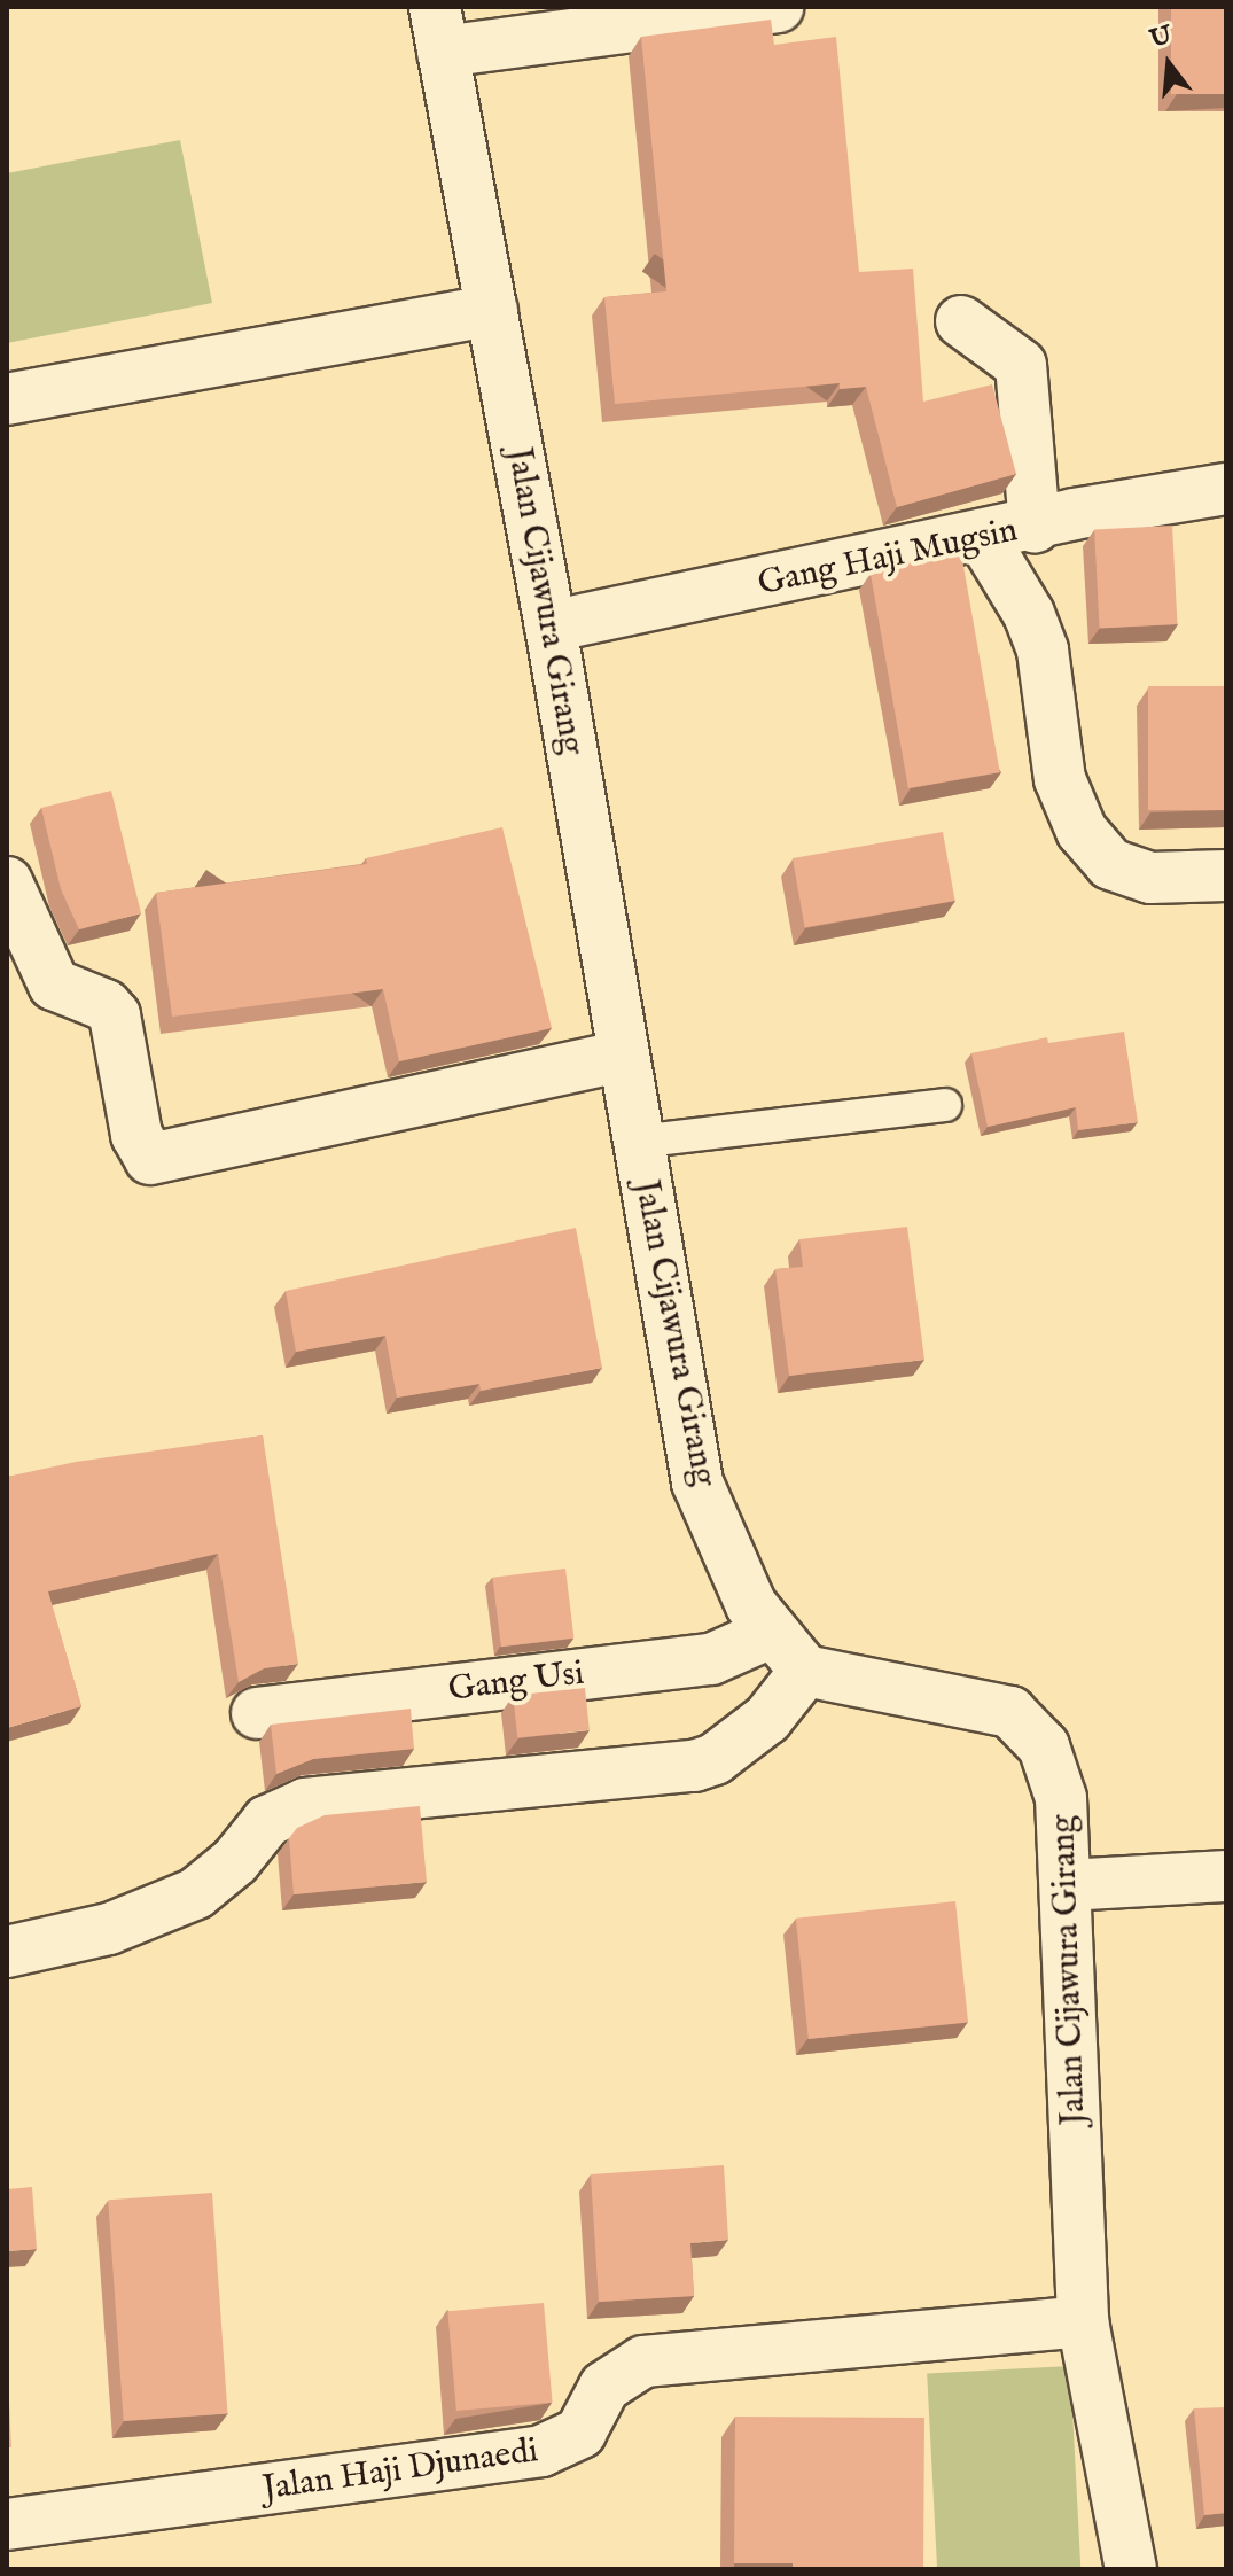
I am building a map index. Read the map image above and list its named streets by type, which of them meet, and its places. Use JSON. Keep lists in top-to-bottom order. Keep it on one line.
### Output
{"streets":{"street":["Gang Haji Mugsin","Jalan Cijawura Girang","Gang Usi","Jalan Haji Djunaedi"]},"crossings":[["Gang Haji Mugsin","Jalan Cijawura Girang"],["Jalan Cijawura Girang","Gang Usi"],["Jalan Cijawura Girang","Jalan Haji Djunaedi"]],"north":"top"}
